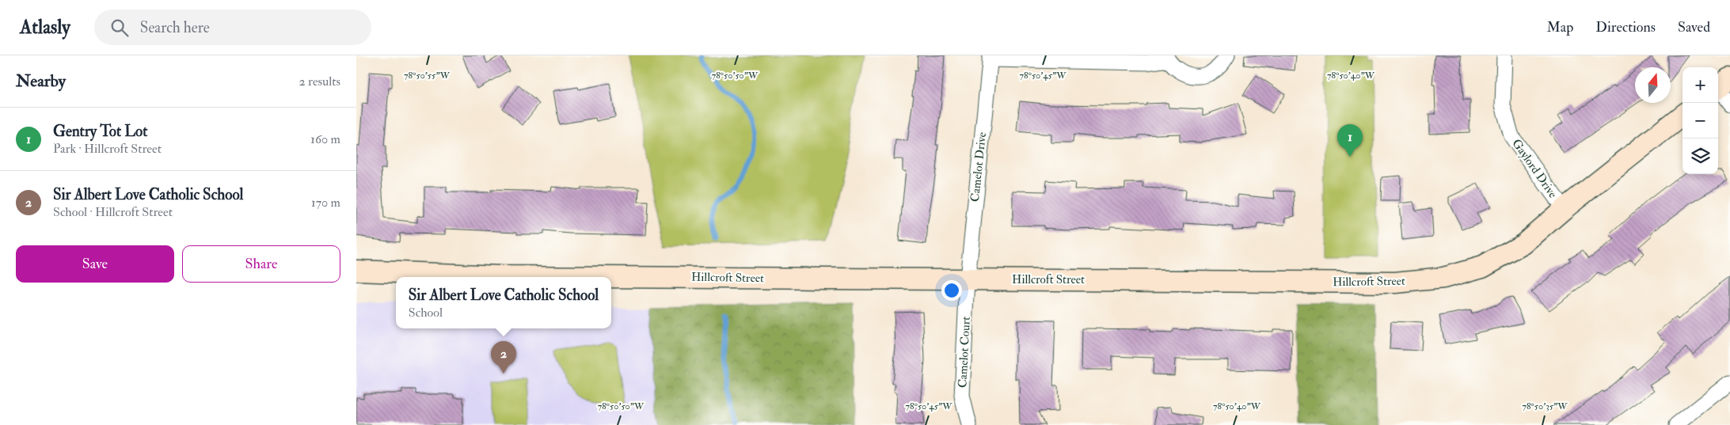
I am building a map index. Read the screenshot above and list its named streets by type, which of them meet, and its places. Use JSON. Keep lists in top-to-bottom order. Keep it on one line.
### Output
{"streets":{"street":["Camelot Drive","Gaylord Drive","Hillcroft Street","Camelot Court"]},"crossings":[["Camelot Drive","Hillcroft Street"],["Camelot Drive","Camelot Court"],["Gaylord Drive","Hillcroft Street"],["Hillcroft Street","Camelot Court"]],"north":"top","page":{"header":"Atlasly","search":"Search here","nav":["Map","Directions","Saved"],"heading":["Nearby","2 results"],"map_buttons":["+","−"],"list":[{"mark":"1","name":"Gentry Tot Lot","note":"Park · Hillcroft Street","value":"160 m"},{"mark":"2","name":"Sir Albert Love Catholic School","note":"School · Hillcroft Street","value":"170 m"}],"pins":["1","2"],"buttons":["Save","Share"],"popup":["Sir Albert Love Catholic School","School"]},"coordinates":["78°50'55\"W","78°50'50\"W","78°50'45\"W","78°50'40\"W","78°50'35\"W"]}
